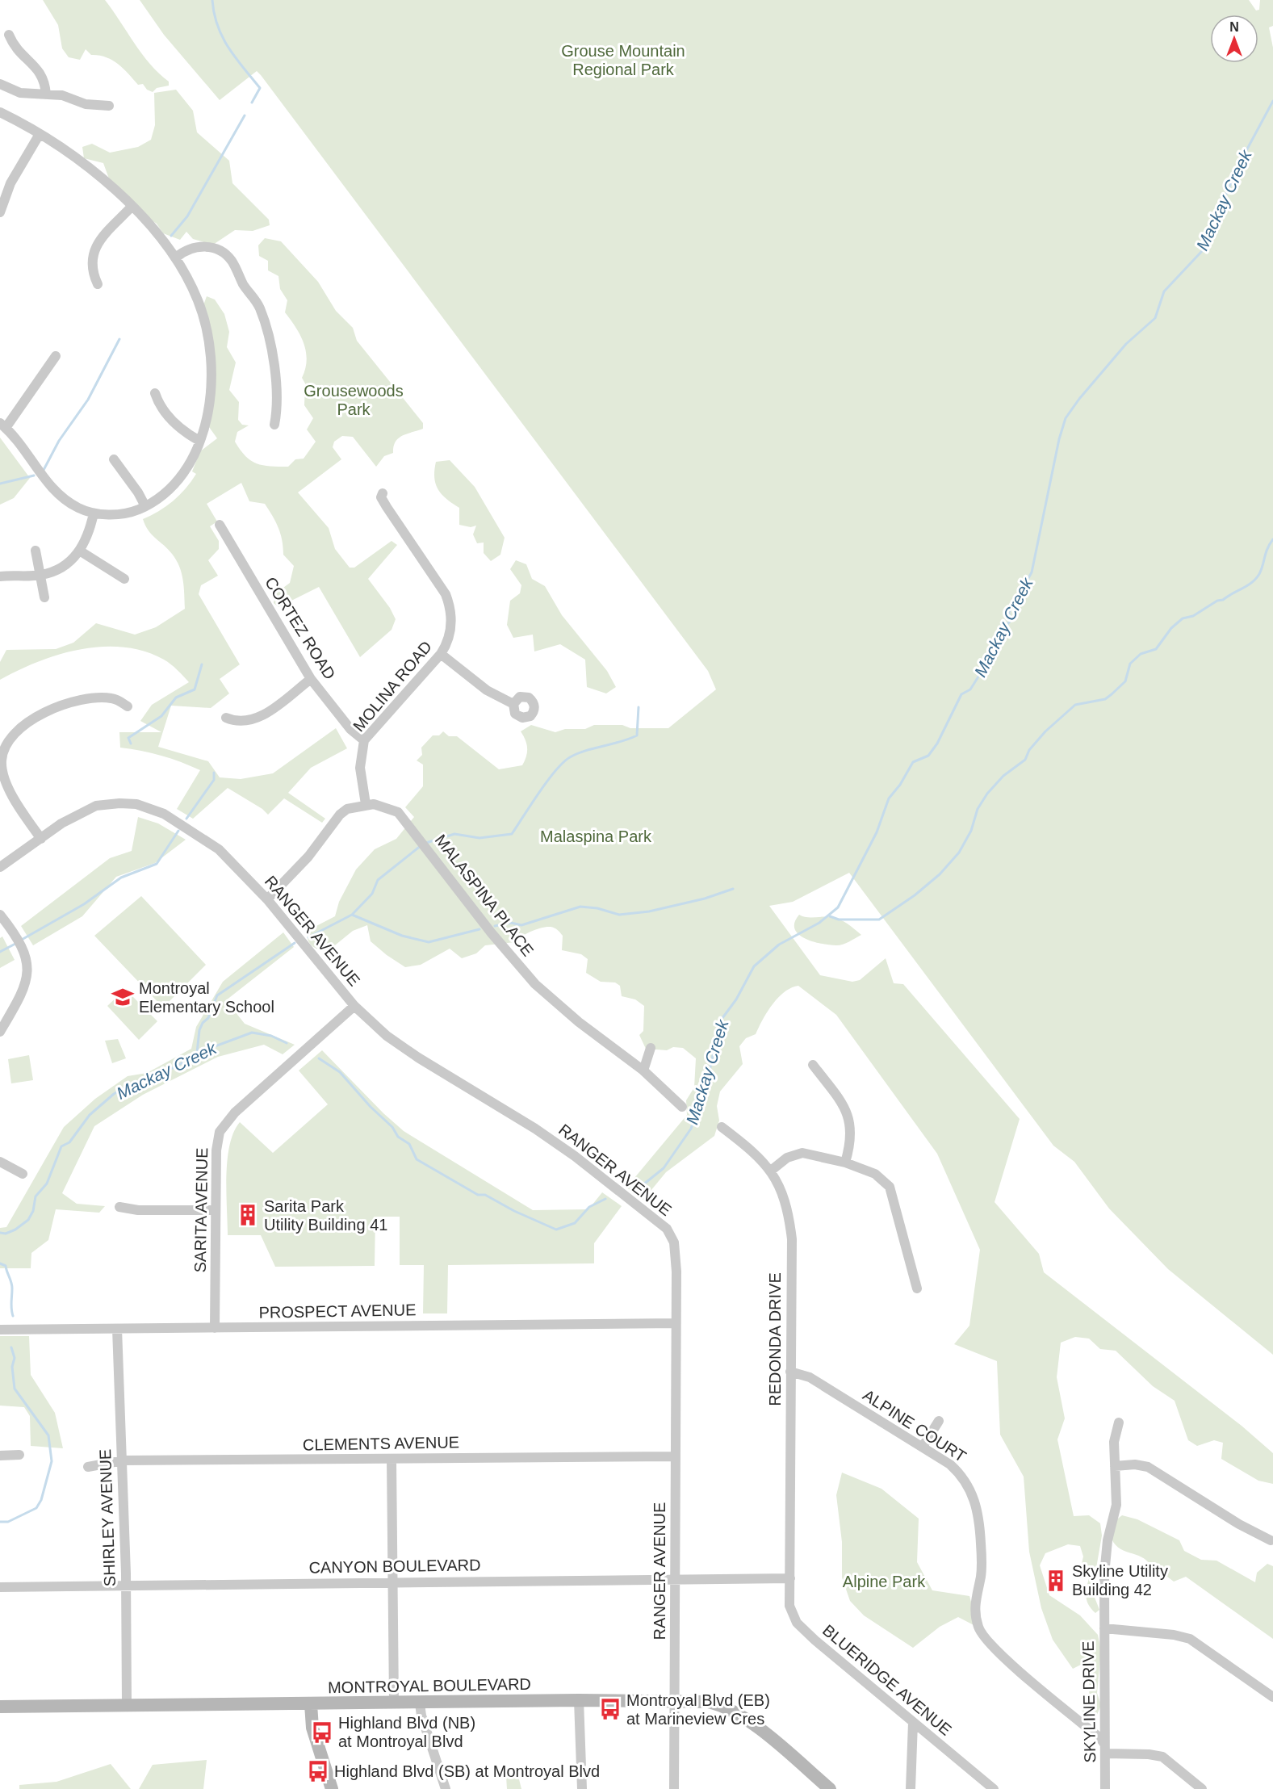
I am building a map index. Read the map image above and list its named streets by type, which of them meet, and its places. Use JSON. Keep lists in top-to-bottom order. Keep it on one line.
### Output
{"streets":{"street":["CORTEZ ROAD","MOLINA ROAD","MALASPINA PLACE","RANGER AVENUE","SARITA AVENUE","PROSPECT AVENUE","REDONDA DRIVE","ALPINE COURT","CLEMENTS AVENUE","SHIRLEY AVENUE","CANYON BOULEVARD","BLUERIDGE AVENUE","MONTROYAL BOULEVARD","SKYLINE DRIVE"]},"crossings":[["CORTEZ ROAD","MOLINA ROAD"],["MOLINA ROAD","MALASPINA PLACE"],["MALASPINA PLACE","RANGER AVENUE"],["RANGER AVENUE","SARITA AVENUE"],["RANGER AVENUE","PROSPECT AVENUE"],["RANGER AVENUE","CLEMENTS AVENUE"],["RANGER AVENUE","CANYON BOULEVARD"],["RANGER AVENUE","MONTROYAL BOULEVARD"],["SARITA AVENUE","PROSPECT AVENUE"],["PROSPECT AVENUE","SHIRLEY AVENUE"],["REDONDA DRIVE","ALPINE COURT"],["REDONDA DRIVE","CANYON BOULEVARD"],["REDONDA DRIVE","BLUERIDGE AVENUE"],["ALPINE COURT","SKYLINE DRIVE"],["CLEMENTS AVENUE","SHIRLEY AVENUE"],["SHIRLEY AVENUE","CANYON BOULEVARD"],["SHIRLEY AVENUE","MONTROYAL BOULEVARD"],["CANYON BOULEVARD","BLUERIDGE AVENUE"]],"water":["Mackay Creek"],"parks":["Grouse Mountain Regional Park","Grousewoods Park","Malaspina Park","Alpine Park"],"places":{"school or university":["Montroyal Elementary School"],"building":["Sarita Park Utility Building 41","Skyline Utility Building 42"],"bus stop":["Montroyal Blvd (EB) at Marineview Cres","Highland Blvd (NB) at Montroyal Blvd","Highland Blvd (SB) at Montroyal Blvd"]},"north":"top"}
